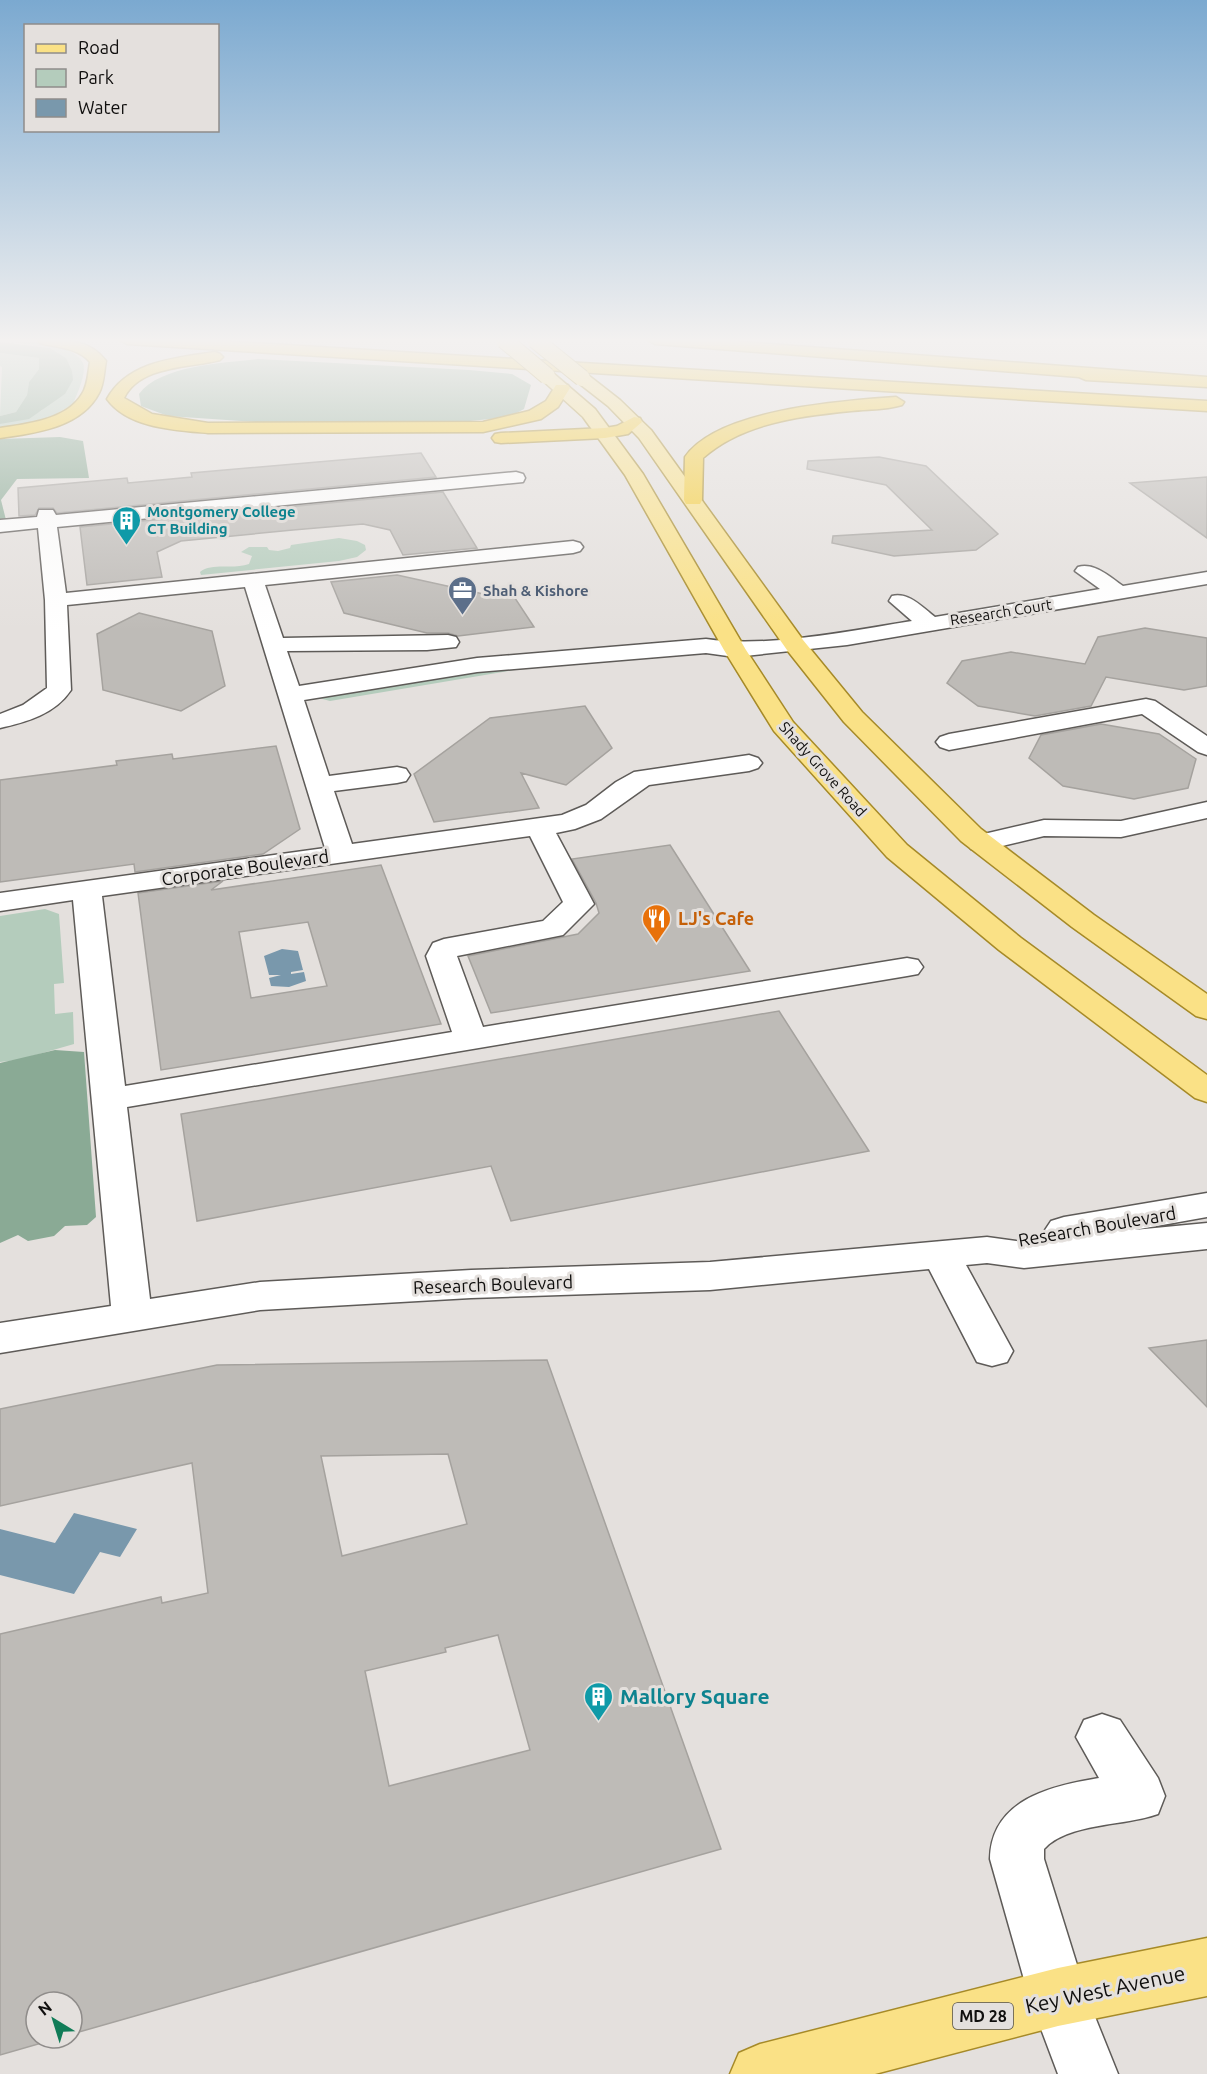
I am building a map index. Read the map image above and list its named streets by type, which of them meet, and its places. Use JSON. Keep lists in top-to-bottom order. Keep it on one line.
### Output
{"streets":{"main road":["Shady Grove Road","Key West Avenue","MD 28"],"street":["Research Court","Corporate Boulevard","Research Boulevard"]},"places":{"building":["Montgomery College CT Building","Mallory Square"],"office":["Shah & Kishore"],"restaurant":["LJ's Cafe"]},"legend":["Road","Park","Water"],"north":"top left"}
